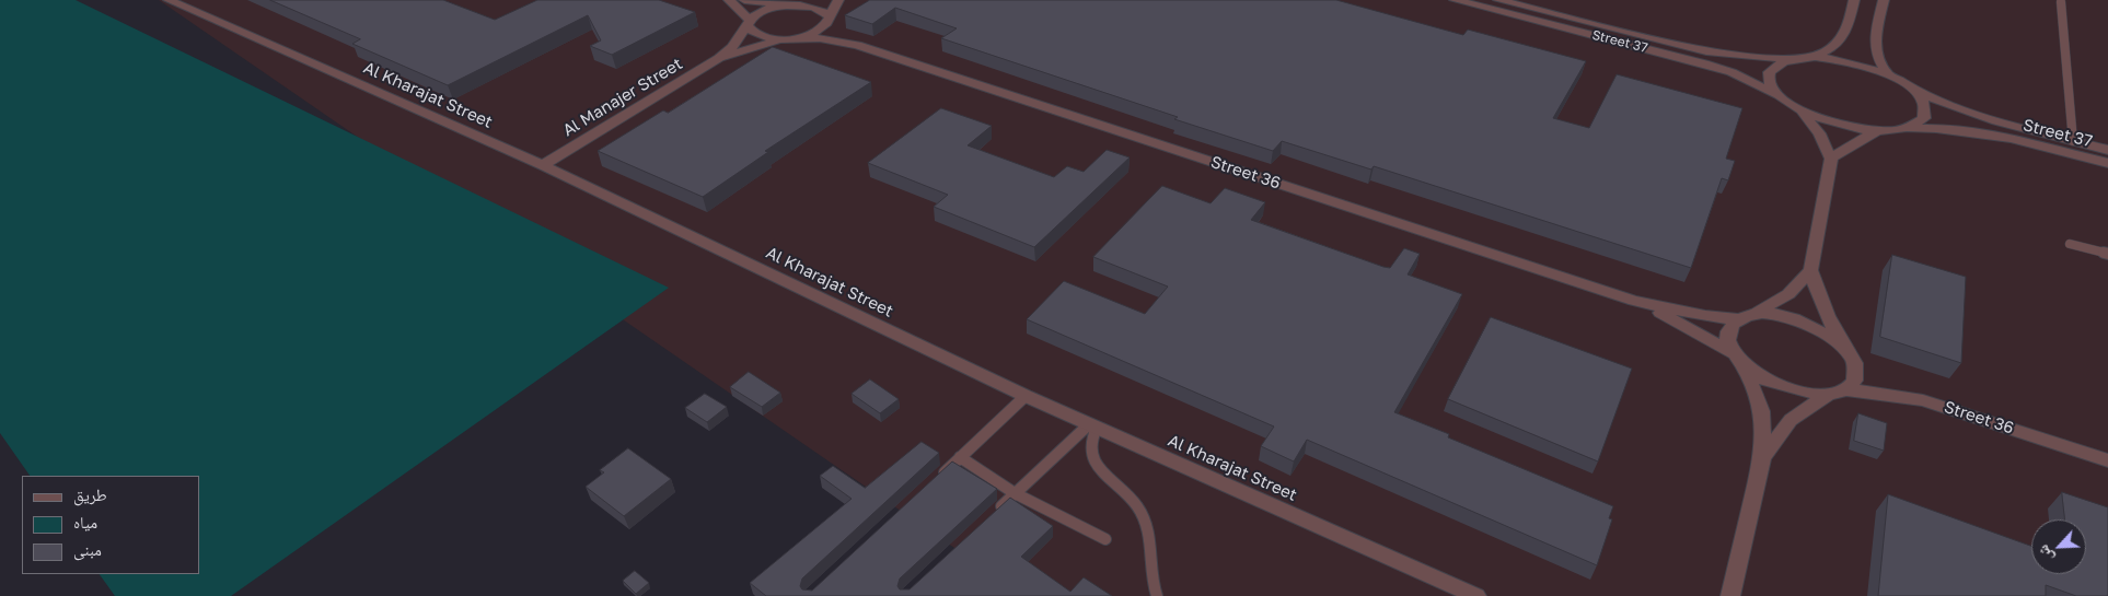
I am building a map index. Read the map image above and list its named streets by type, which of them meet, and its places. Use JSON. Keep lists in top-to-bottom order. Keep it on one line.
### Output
{"streets":{"street":["Street 37","Al Kharajat Street","Al Manajer Street","Street 36"]},"crossings":[["Al Kharajat Street","Al Manajer Street"],["Al Manajer Street","Street 36"]],"legend":["طريق","مياه","مبنى"],"north":"bottom left"}
